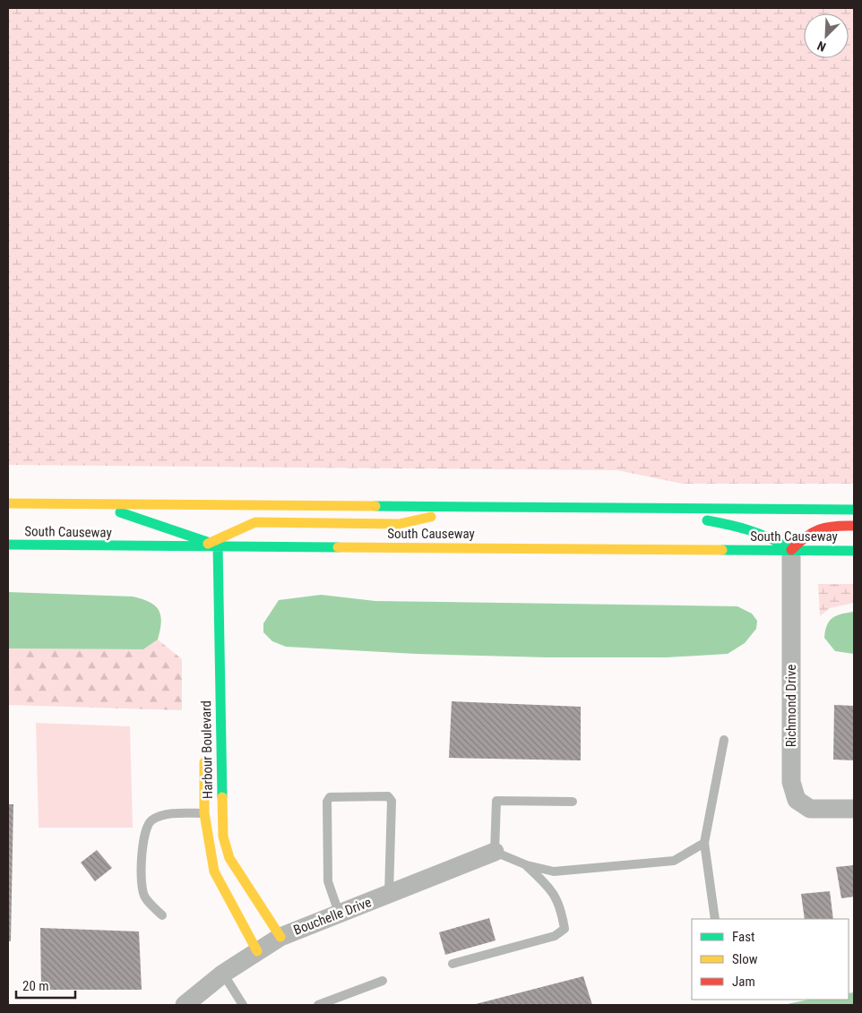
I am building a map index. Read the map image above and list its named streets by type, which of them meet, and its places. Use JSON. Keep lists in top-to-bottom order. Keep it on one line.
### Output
{"streets":{"main road":["South Causeway","Harbour Boulevard"],"street":["Richmond Drive","Bouchelle Drive"]},"crossings":[["South Causeway","Richmond Drive"],["South Causeway","Harbour Boulevard"],["Harbour Boulevard","Bouchelle Drive"]],"legend":["Fast","Slow","Jam"],"scale_bar":"20 m","north":"bottom left"}
